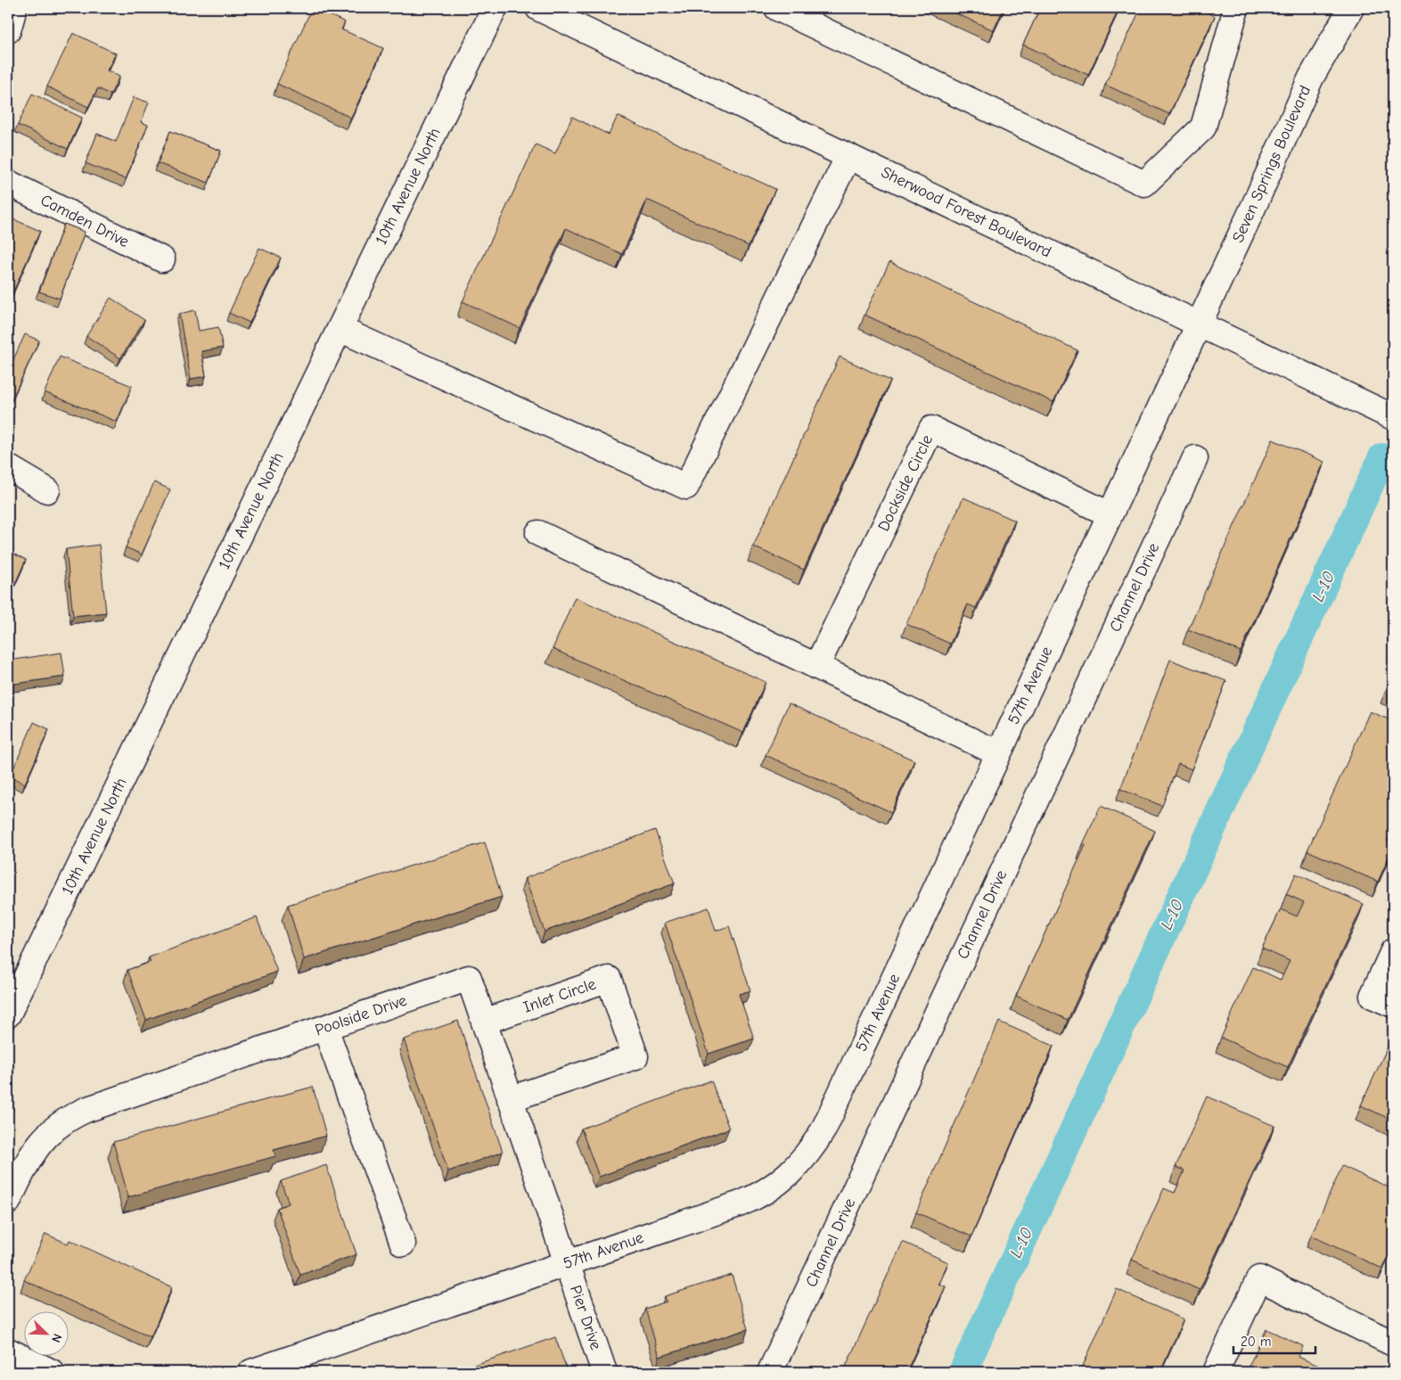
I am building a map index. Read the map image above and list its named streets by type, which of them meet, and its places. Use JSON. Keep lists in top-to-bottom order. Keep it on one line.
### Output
{"streets":{"street":["Seven Springs Boulevard","10th Avenue North","Sherwood Forest Boulevard","Camden Drive","Dockside Circle","Channel Drive","57th Avenue","Inlet Circle","Poolside Drive","Pier Drive"]},"crossings":[["Seven Springs Boulevard","Sherwood Forest Boulevard"],["Seven Springs Boulevard","57th Avenue"],["Sherwood Forest Boulevard","57th Avenue"],["Dockside Circle","57th Avenue"],["57th Avenue","Poolside Drive"],["57th Avenue","Pier Drive"],["Inlet Circle","Poolside Drive"],["Poolside Drive","Pier Drive"]],"water":["L-10"],"scale_bar":"20 m","north":"bottom right"}
